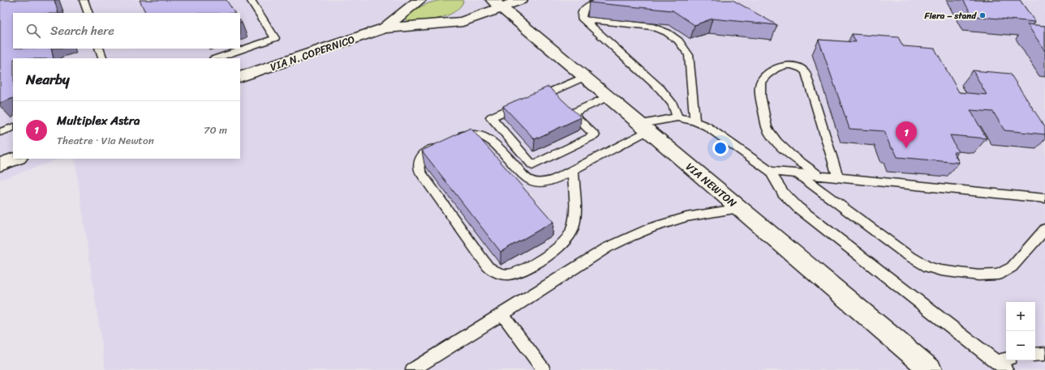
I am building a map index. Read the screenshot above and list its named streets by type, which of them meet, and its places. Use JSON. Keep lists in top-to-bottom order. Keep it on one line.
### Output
{"streets":{"street":["VIA N. COPERNICO","VIA NEWTON"]},"places":["Fiera – stand"],"page":{"search":"Search here","heading":"Nearby","list":[{"mark":"1","name":"Multiplex Astra","note":"Theatre · Via Newton","value":"70 m"}],"pins":"1","map_buttons":["+","−"]}}
